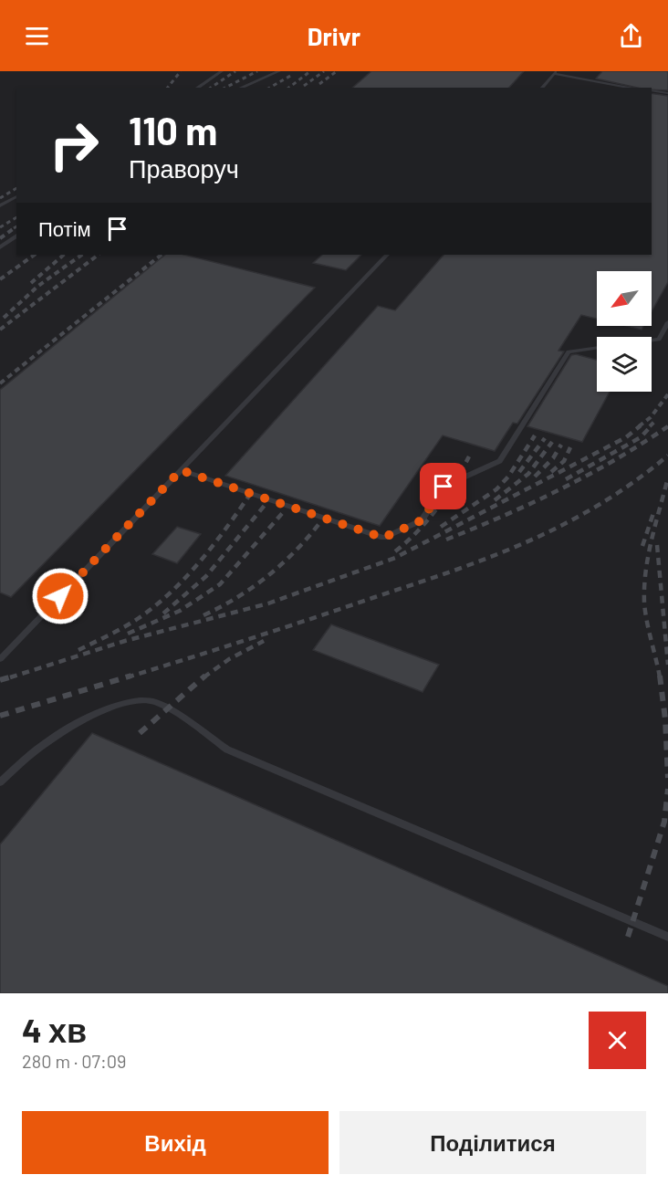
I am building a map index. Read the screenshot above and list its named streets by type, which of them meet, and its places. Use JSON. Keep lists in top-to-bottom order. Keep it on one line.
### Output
{"north":"bottom left","page":{"header":"Drivr","turn":["110 m","Праворуч"],"then":"Потім","heading":["4 хв","280 m · 07:09"],"buttons":["Вихід","Поділитися"]}}
